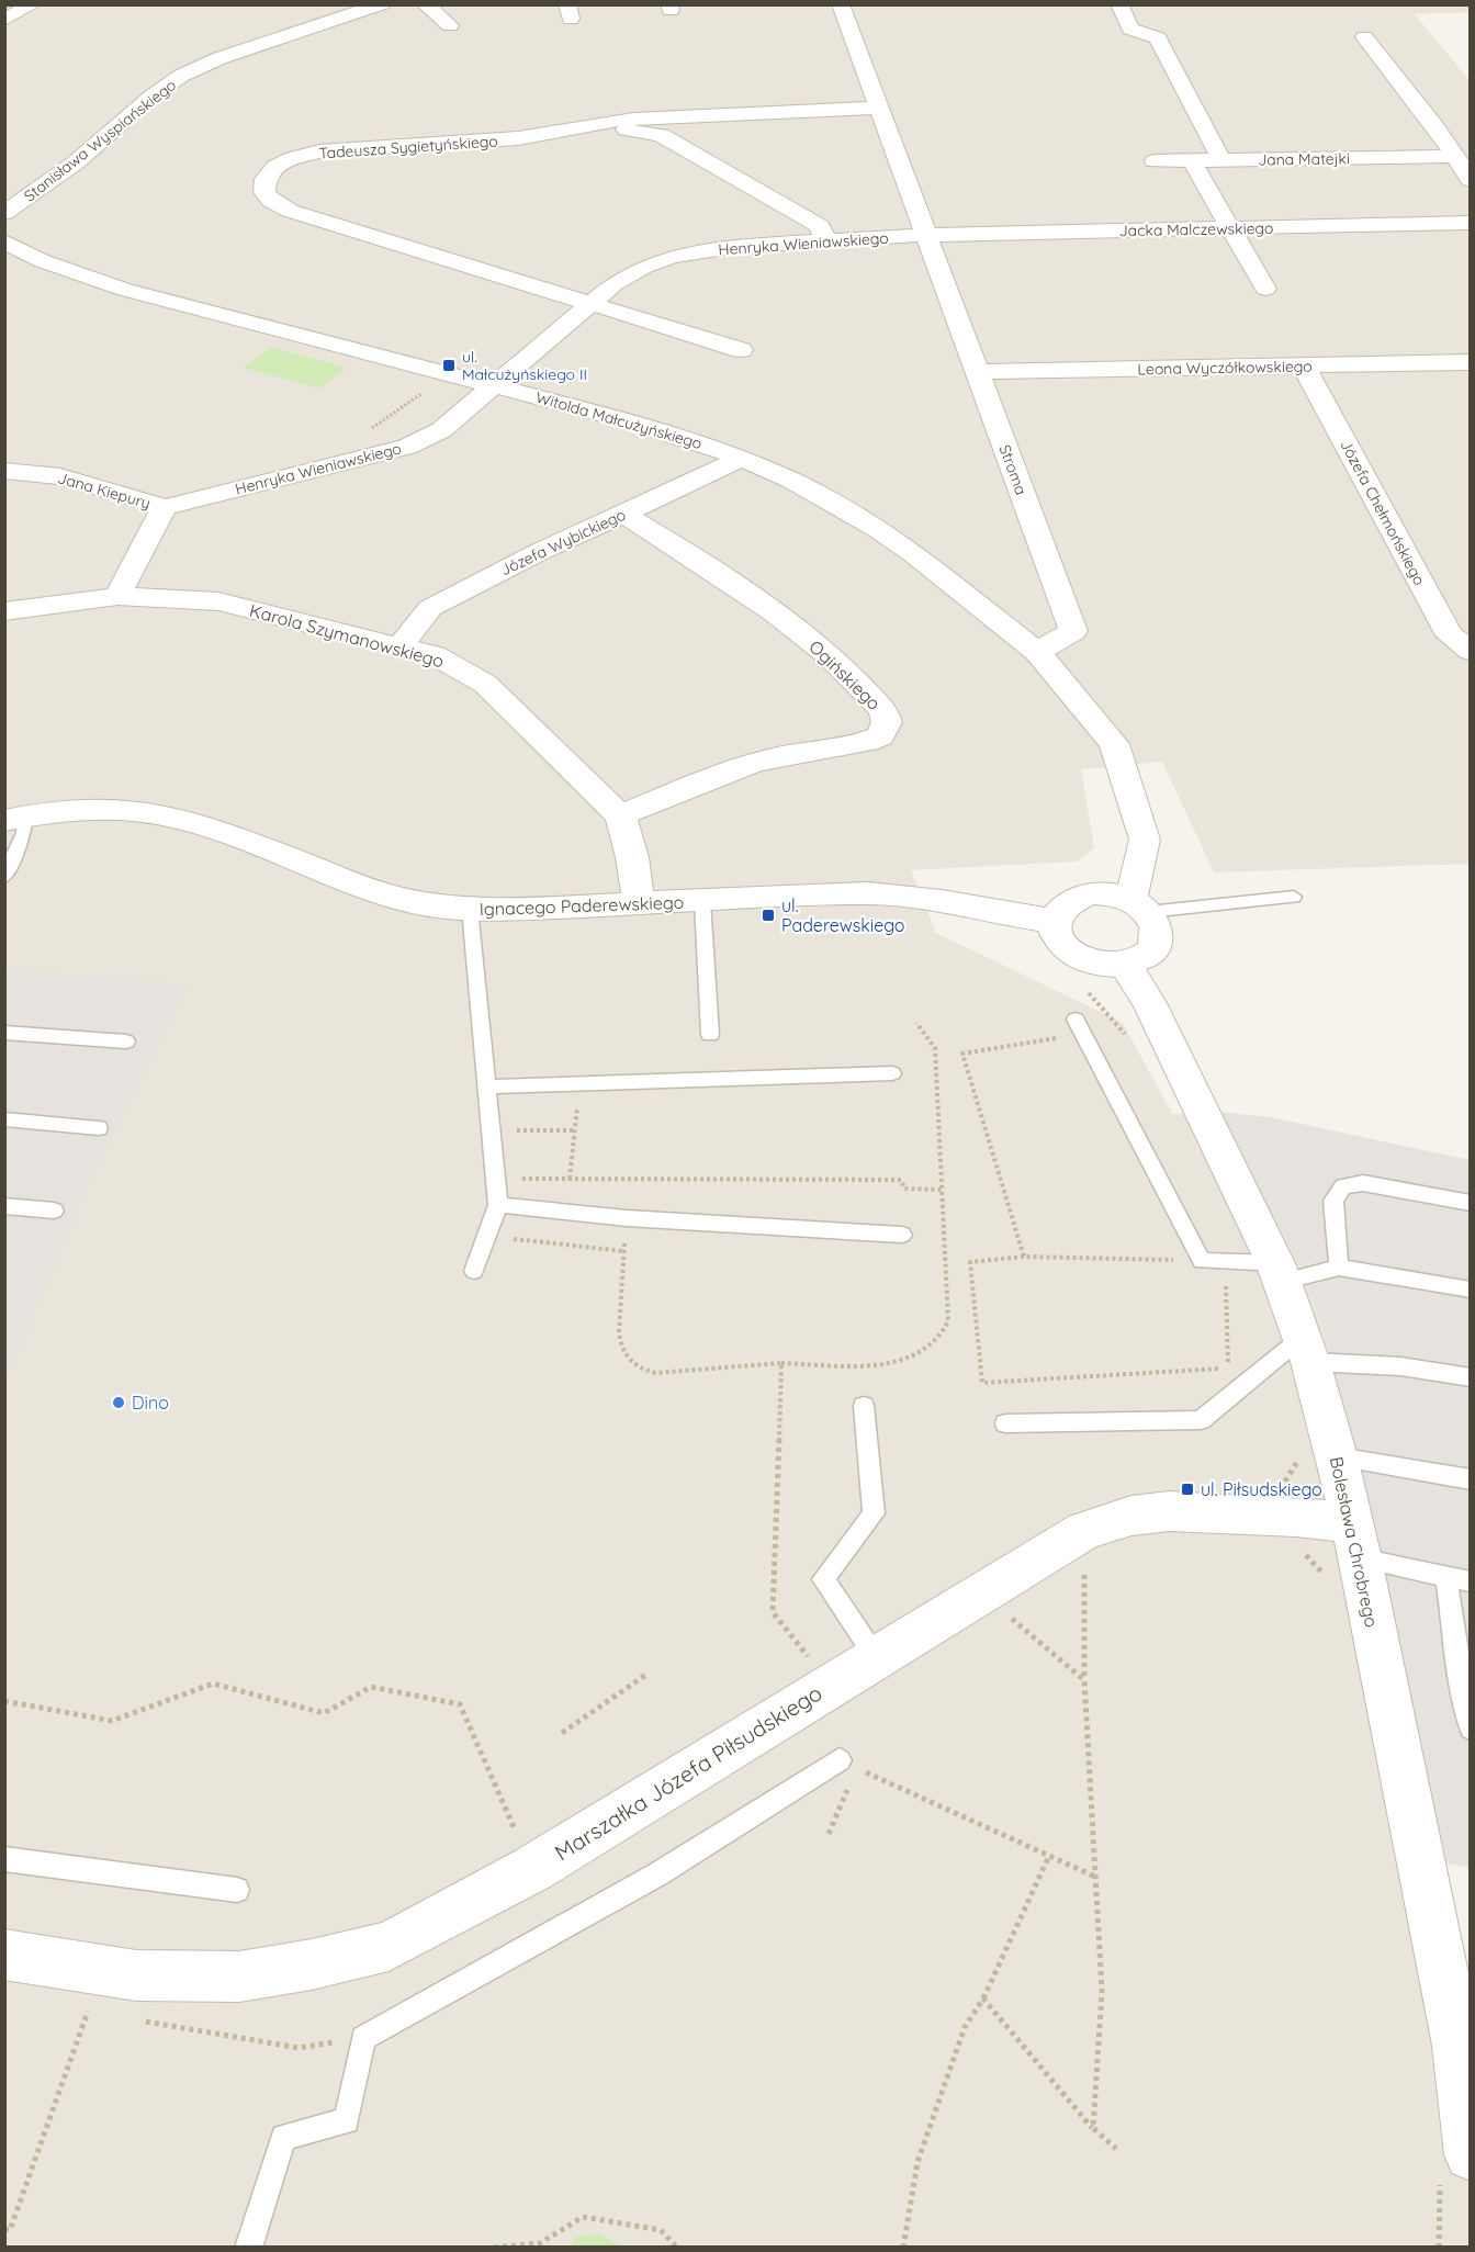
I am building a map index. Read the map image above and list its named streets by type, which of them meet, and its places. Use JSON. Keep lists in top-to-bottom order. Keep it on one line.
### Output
{"streets":{"street":["Stanisława Wyspiańskiego","Tadeusza Sygietyńskiego","Jana Matejki","Jacka Malczewskiego","Henryka Wieniawskiego","Leona Wyczółkowskiego","Witolda Małcużyńskiego","Stroma","Jana Kiepury","Józefa Chełmońskiego","Józefa Wybickiego","Karola Szymanowskiego","Ogińskiego","Ignacego Paderewskiego","Bolesława Chrobrego","Marszałka Józefa Piłsudskiego"]},"crossings":[["Tadeusza Sygietyńskiego","Henryka Wieniawskiego"],["Tadeusza Sygietyńskiego","Stroma"],["Jacka Malczewskiego","Henryka Wieniawskiego"],["Jacka Malczewskiego","Stroma"],["Henryka Wieniawskiego","Witolda Małcużyńskiego"],["Henryka Wieniawskiego","Stroma"],["Henryka Wieniawskiego","Jana Kiepury"],["Leona Wyczółkowskiego","Stroma"],["Leona Wyczółkowskiego","Józefa Chełmońskiego"],["Witolda Małcużyńskiego","Stroma"],["Witolda Małcużyńskiego","Józefa Wybickiego"],["Józefa Wybickiego","Karola Szymanowskiego"],["Józefa Wybickiego","Ogińskiego"],["Karola Szymanowskiego","Ogińskiego"],["Karola Szymanowskiego","Ignacego Paderewskiego"],["Ignacego Paderewskiego","Bolesława Chrobrego"],["Bolesława Chrobrego","Marszałka Józefa Piłsudskiego"]],"places":{"transit":["ul. Małcużyńskiego II","ul. Paderewskiego","ul. Piłsudskiego"],"other":["Dino"]}}
